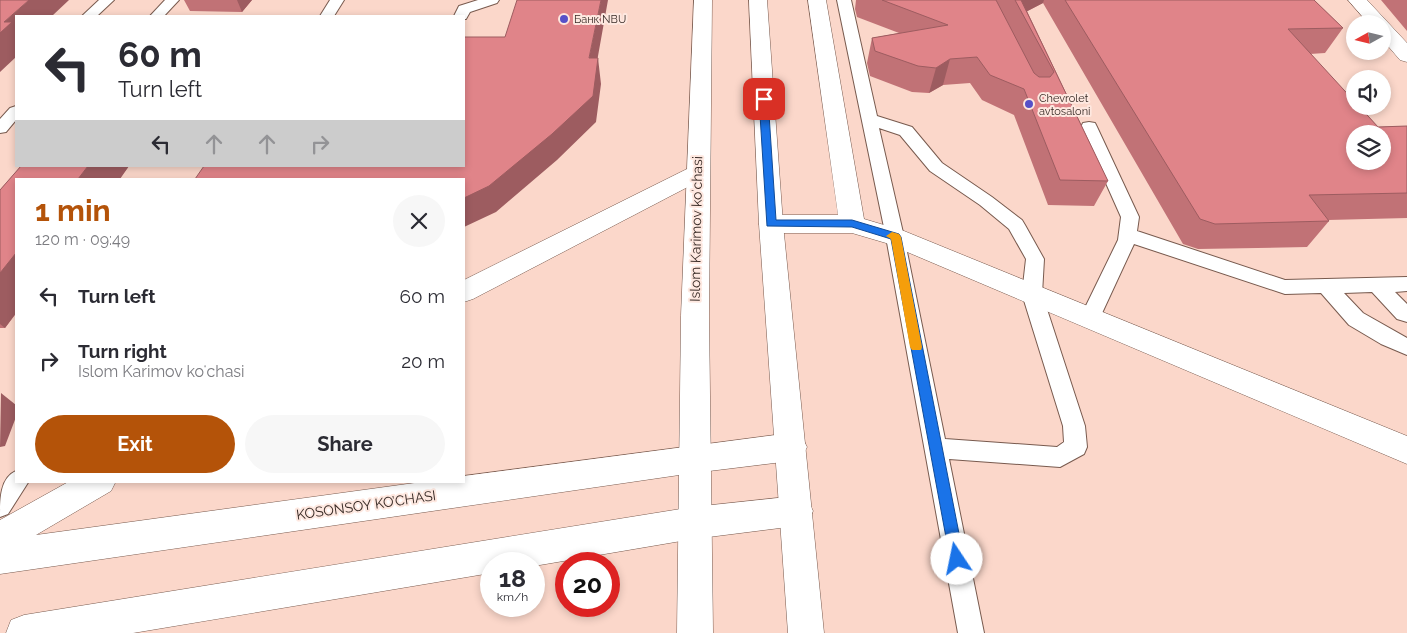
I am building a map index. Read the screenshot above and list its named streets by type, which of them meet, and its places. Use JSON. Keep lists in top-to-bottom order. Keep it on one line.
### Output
{"streets":{"main road":["Islom Karimov koʻchasi","KOSONSOY KO’CHASI"]},"crossings":[["Islom Karimov koʻchasi","KOSONSOY KO’CHASI"]],"places":["Банк NBU","Chevrolet avtosaloni"],"north":"left","page":{"turn":["60 m","Turn left"],"heading":["1 min","120 m · 09:49"],"list":[{"name":"Turn left","value":"60 m"},{"name":"Turn right","note":"Islom Karimov koʻchasi","value":"20 m"}],"buttons":["Exit","Share"],"speed":"18 km/h","limit":"20"}}
